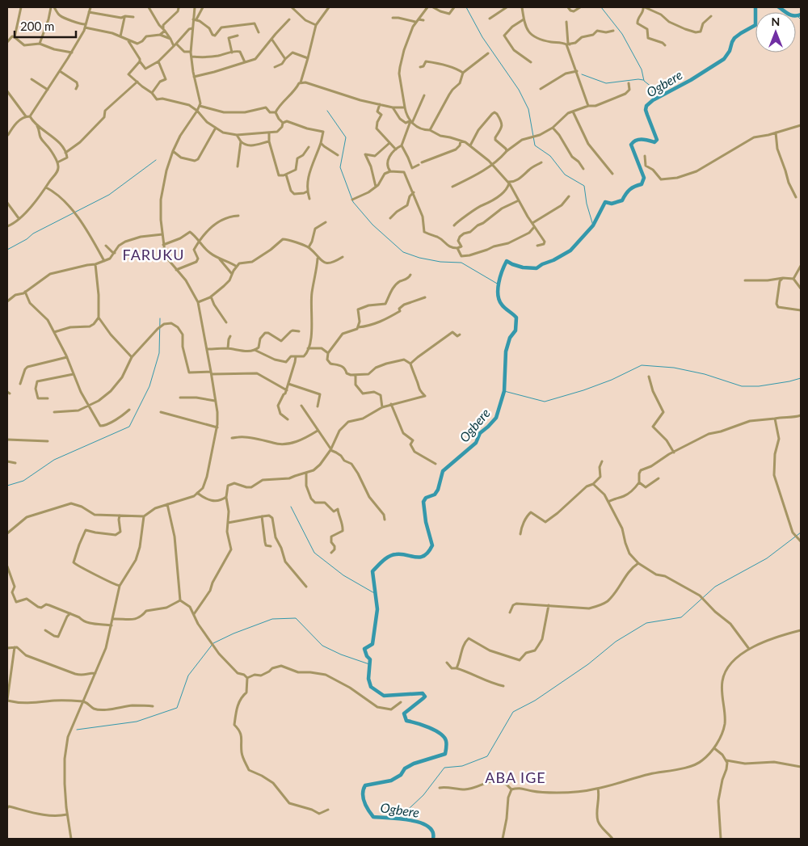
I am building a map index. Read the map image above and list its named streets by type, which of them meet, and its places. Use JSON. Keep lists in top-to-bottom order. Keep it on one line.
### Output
{"districts":["FARUKU","ABA IGE"],"water":["Ogbere"],"scale_bar":"200 m","north":"top"}
